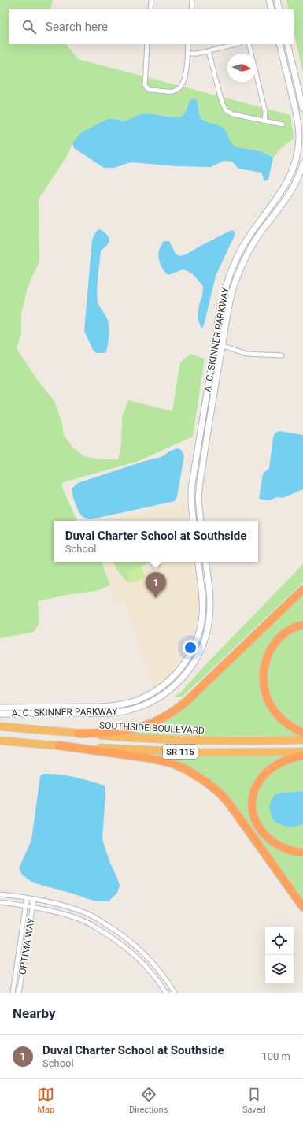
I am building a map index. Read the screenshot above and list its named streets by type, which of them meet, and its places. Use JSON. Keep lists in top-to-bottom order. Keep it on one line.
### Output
{"streets":{"highway":["SOUTHSIDE BOULEVARD","SR 115"],"main road":["A. C. SKINNER PARKWAY"],"street":["OPTIMA WAY"]},"north":"right","page":{"search":"Search here","popup":["Duval Charter School at Southside","School"],"pins":"1","heading":"Nearby","list":[{"mark":"1","name":"Duval Charter School at Southside","note":"School","value":"100 m"}],"nav":["Map","Directions","Saved"]}}
